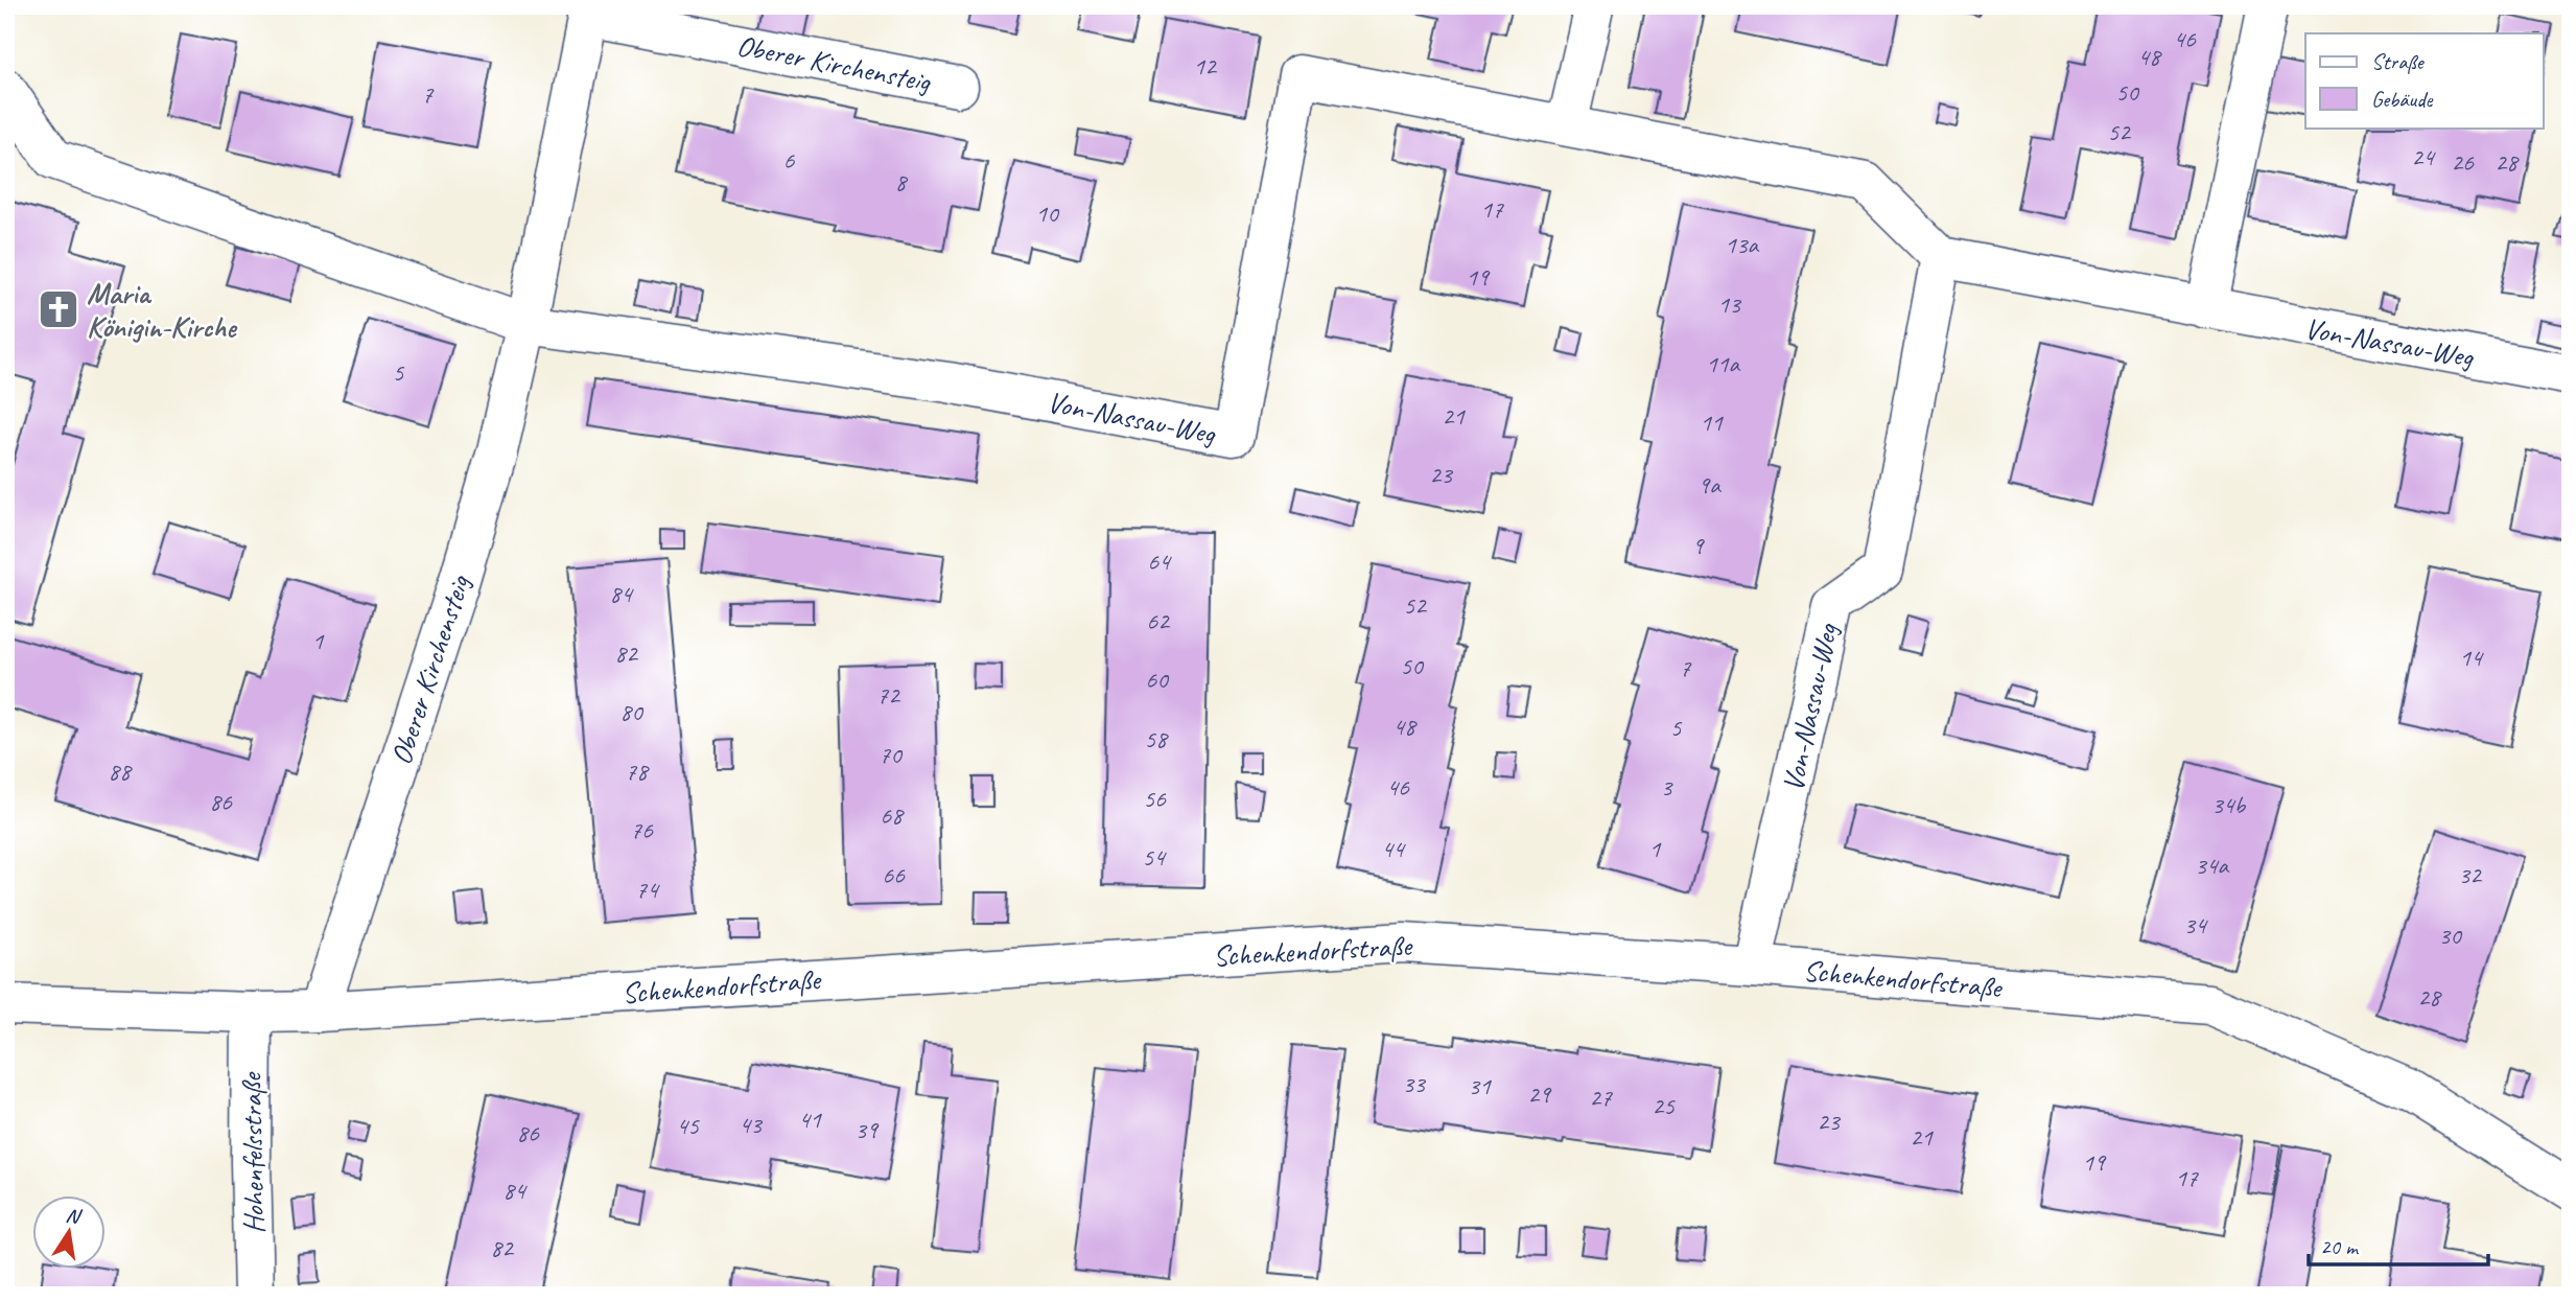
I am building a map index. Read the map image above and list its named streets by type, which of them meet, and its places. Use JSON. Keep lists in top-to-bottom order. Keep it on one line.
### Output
{"streets":{"street":["Oberer Kirchensteig","Von-Nassau-Weg","Schenkendorfstraße","Hohenfelsstraße"]},"crossings":[["Oberer Kirchensteig","Von-Nassau-Weg"],["Oberer Kirchensteig","Schenkendorfstraße"],["Von-Nassau-Weg","Schenkendorfstraße"],["Schenkendorfstraße","Hohenfelsstraße"]],"places":{"church":["Maria Königin-Kirche"]},"house_numbers":["46","48","12","50","7","52","24","6","26","28","8","17","10","13a","19","13","11a","5","21","11","23","9a","9","64","84","52","62","1","82","14","50","7","60","72","80","48","5","58","70","88","78","46","3","56","86","34b","68","76","44","1","54","34a","66","32","74","34","30","28","33","31","29","27","25","41","23","43","45","39","86","21","19","17","84","82"],"legend":["Straße","Gebäude"],"scale_bar":"20 m","north":"top"}
